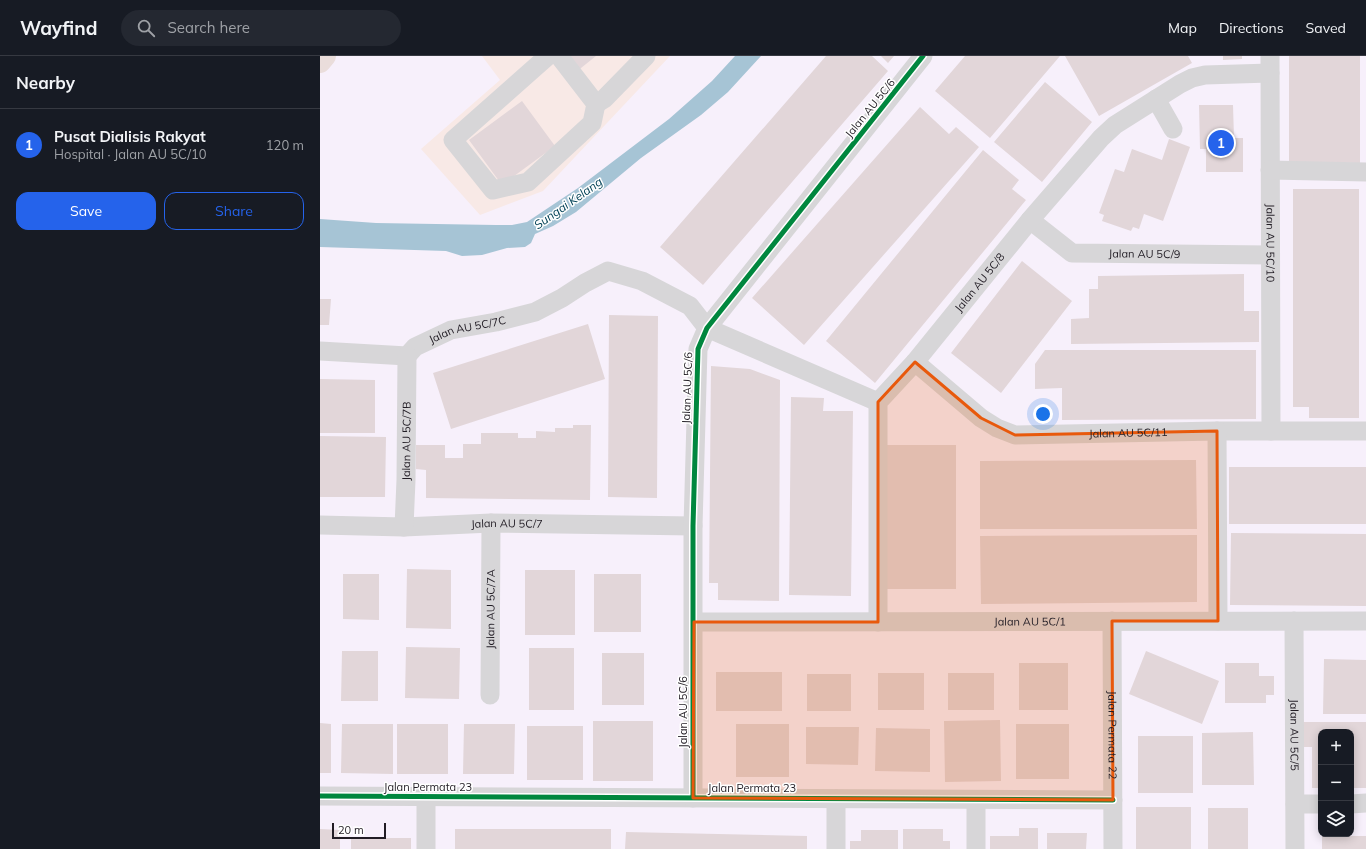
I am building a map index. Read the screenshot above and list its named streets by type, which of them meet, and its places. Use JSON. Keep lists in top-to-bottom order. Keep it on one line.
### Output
{"streets":{"street":["Jalan AU 5C/6","Jalan AU 5C/10","Jalan AU 5C/9","Jalan AU 5C/8","Jalan AU 5C/7C","Jalan AU 5C/11","Jalan AU 5C/7B","Jalan AU 5C/7","Jalan AU 5C/7A","Jalan AU 5C/1","Jalan Permata 22","Jalan AU 5C/5","Jalan Permata 23"]},"crossings":[["Jalan AU 5C/6","Jalan AU 5C/7C"],["Jalan AU 5C/6","Jalan AU 5C/7"],["Jalan AU 5C/6","Jalan AU 5C/1"],["Jalan AU 5C/6","Jalan Permata 23"],["Jalan AU 5C/10","Jalan AU 5C/9"],["Jalan AU 5C/10","Jalan AU 5C/8"],["Jalan AU 5C/10","Jalan AU 5C/11"],["Jalan AU 5C/9","Jalan AU 5C/8"],["Jalan AU 5C/8","Jalan AU 5C/11"],["Jalan AU 5C/7C","Jalan AU 5C/7B"],["Jalan AU 5C/7B","Jalan AU 5C/7"],["Jalan AU 5C/7","Jalan AU 5C/7A"],["Jalan AU 5C/1","Jalan Permata 22"],["Jalan AU 5C/1","Jalan AU 5C/5"],["Jalan Permata 22","Jalan Permata 23"]],"water":["Sungai Kelang"],"scale_bar":"20 m","page":{"header":"Wayfind","search":"Search here","nav":["Map","Directions","Saved"],"heading":"Nearby","list":[{"mark":"1","name":"Pusat Dialisis Rakyat","note":"Hospital · Jalan AU 5C/10","value":"120 m"}],"pins":"1","buttons":["Save","Share"],"map_buttons":["+","−"],"scale":"20 m"}}
